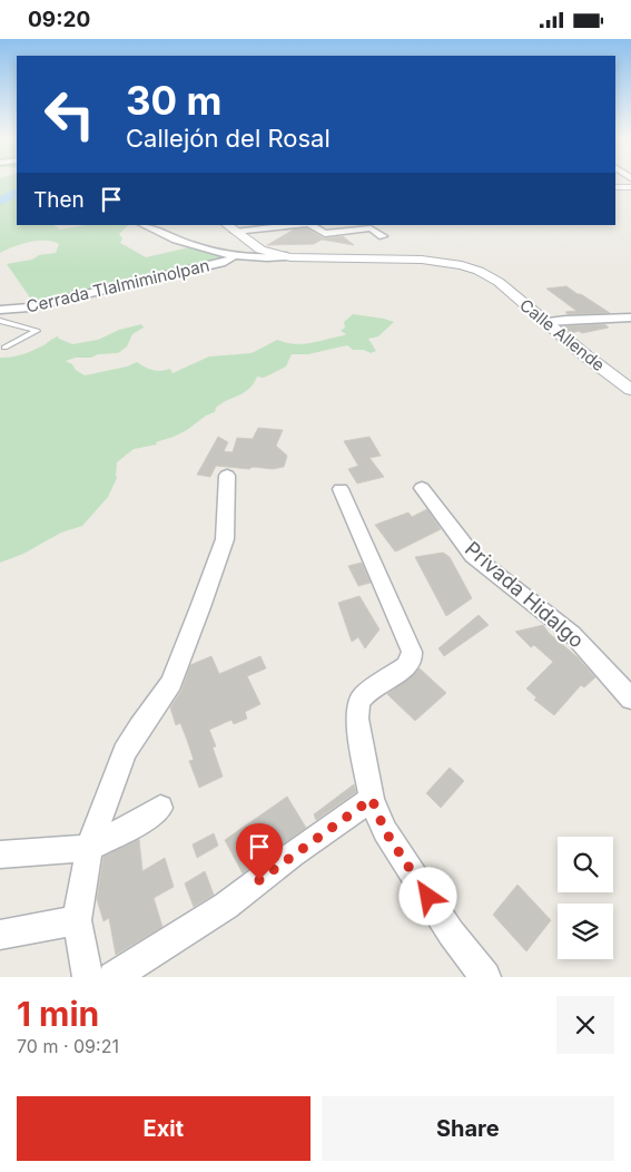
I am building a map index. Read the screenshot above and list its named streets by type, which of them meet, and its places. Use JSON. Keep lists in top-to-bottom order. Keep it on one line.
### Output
{"streets":{"street":["Cerrada Tlalmiminolpan","Calle Allende","Privada Hidalgo"]},"page":{"status":"09:20","turn":["30 m","Callejón del Rosal"],"then":"Then","heading":["1 min","70 m · 09:21"],"buttons":["Exit","Share"]}}
